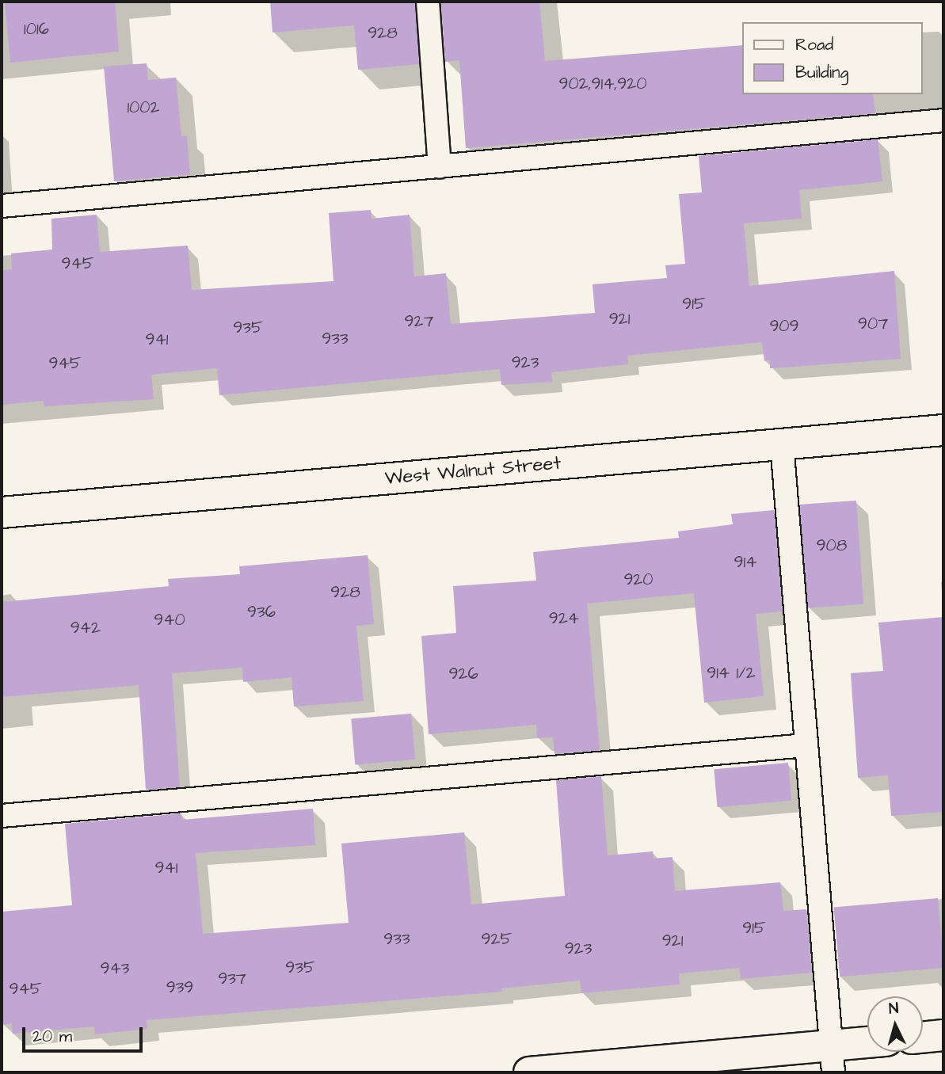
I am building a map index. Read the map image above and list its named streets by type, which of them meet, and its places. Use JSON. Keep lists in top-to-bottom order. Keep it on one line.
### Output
{"streets":{"street":["West Walnut Street"]},"house_numbers":["1016","928","902,914,920","1002","945","915","921","927","907","909","935","933","941","923","945","908","914","920","928","936","924","940","942","914 1/2","926","941","915","933","925","921","923","935","943","937","939","945"],"legend":["Road","Building"],"scale_bar":"20 m","north":"top"}
